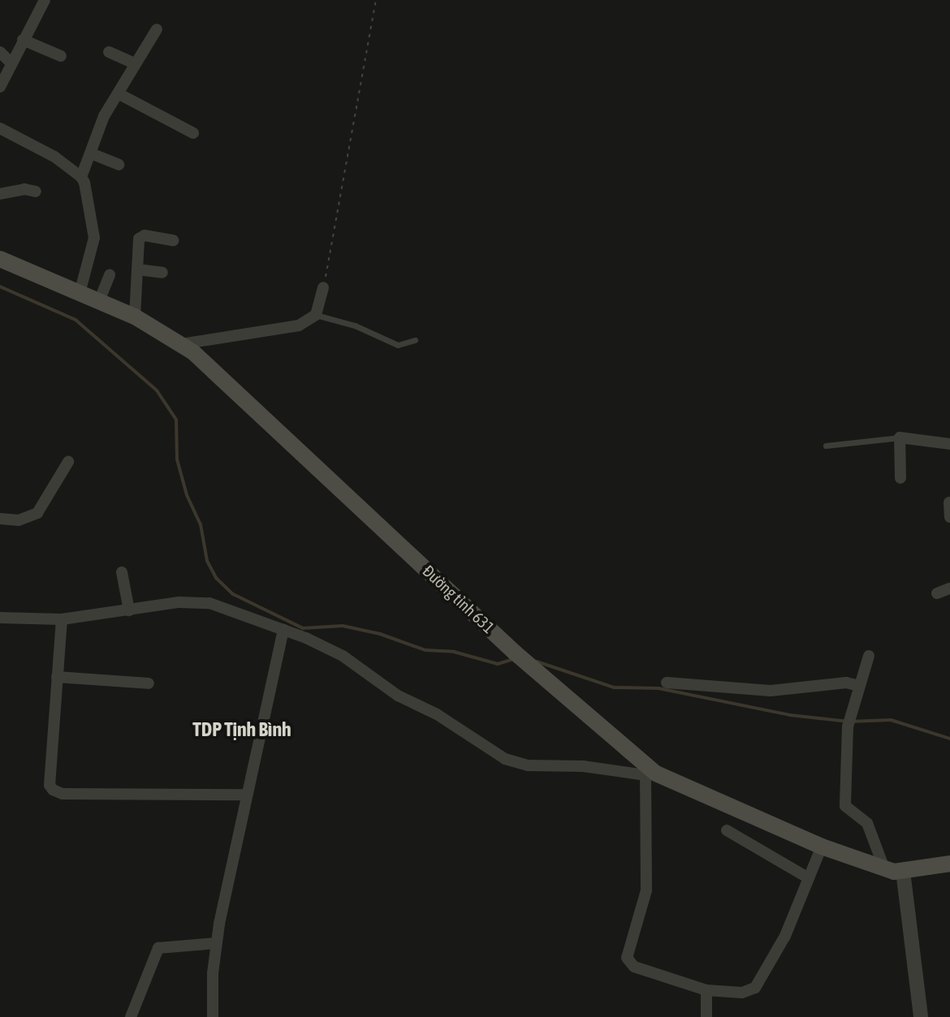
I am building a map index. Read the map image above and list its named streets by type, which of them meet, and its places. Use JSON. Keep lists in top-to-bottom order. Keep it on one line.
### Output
{"streets":{"main road":["Đường tỉnh 631"]},"districts":["TDP Tịnh Bình"]}
